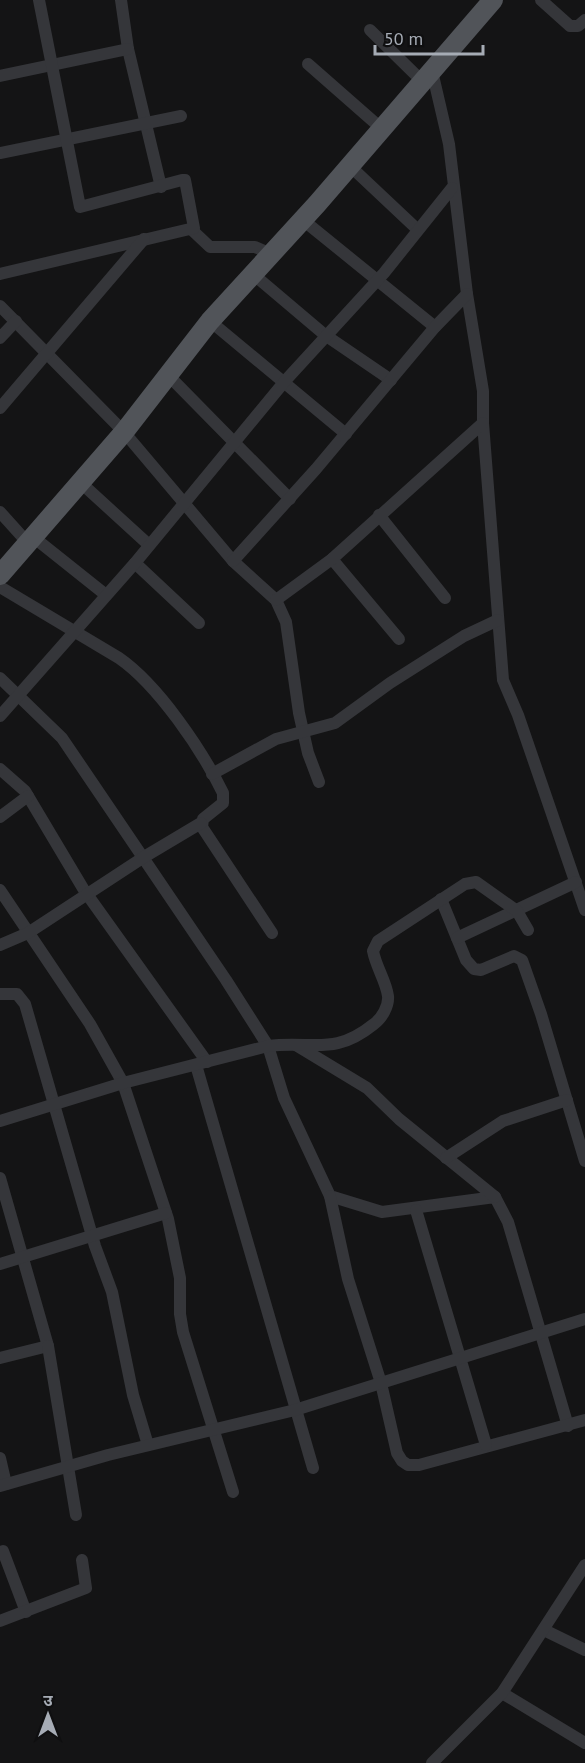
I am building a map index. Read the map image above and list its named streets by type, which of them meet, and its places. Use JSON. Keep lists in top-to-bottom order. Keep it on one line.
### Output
{"scale_bar":"50 m","north":"top"}
